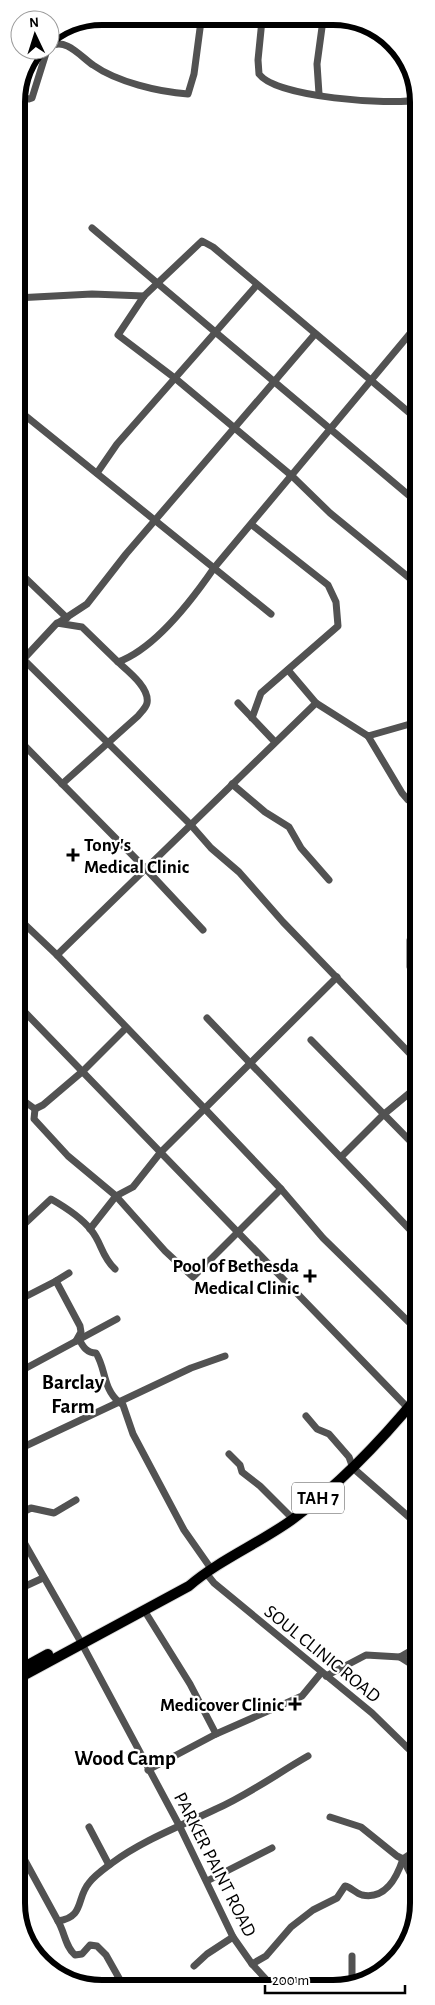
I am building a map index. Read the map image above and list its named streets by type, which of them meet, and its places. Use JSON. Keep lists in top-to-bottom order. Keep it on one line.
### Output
{"streets":{"highway":["TAH 7"],"street":["SOUL CLINIC ROAD","PARKER PAINT ROAD"]},"crossings":[["TAH 7","SOUL CLINIC ROAD"],["TAH 7","PARKER PAINT ROAD"]],"districts":["Barclay Farm","Wood Camp"],"places":{"health":["Tony's Medical Clinic","Pool of Bethesda Medical Clinic","Medicover Clinic"]},"scale_bar":"200 m","north":"top"}
